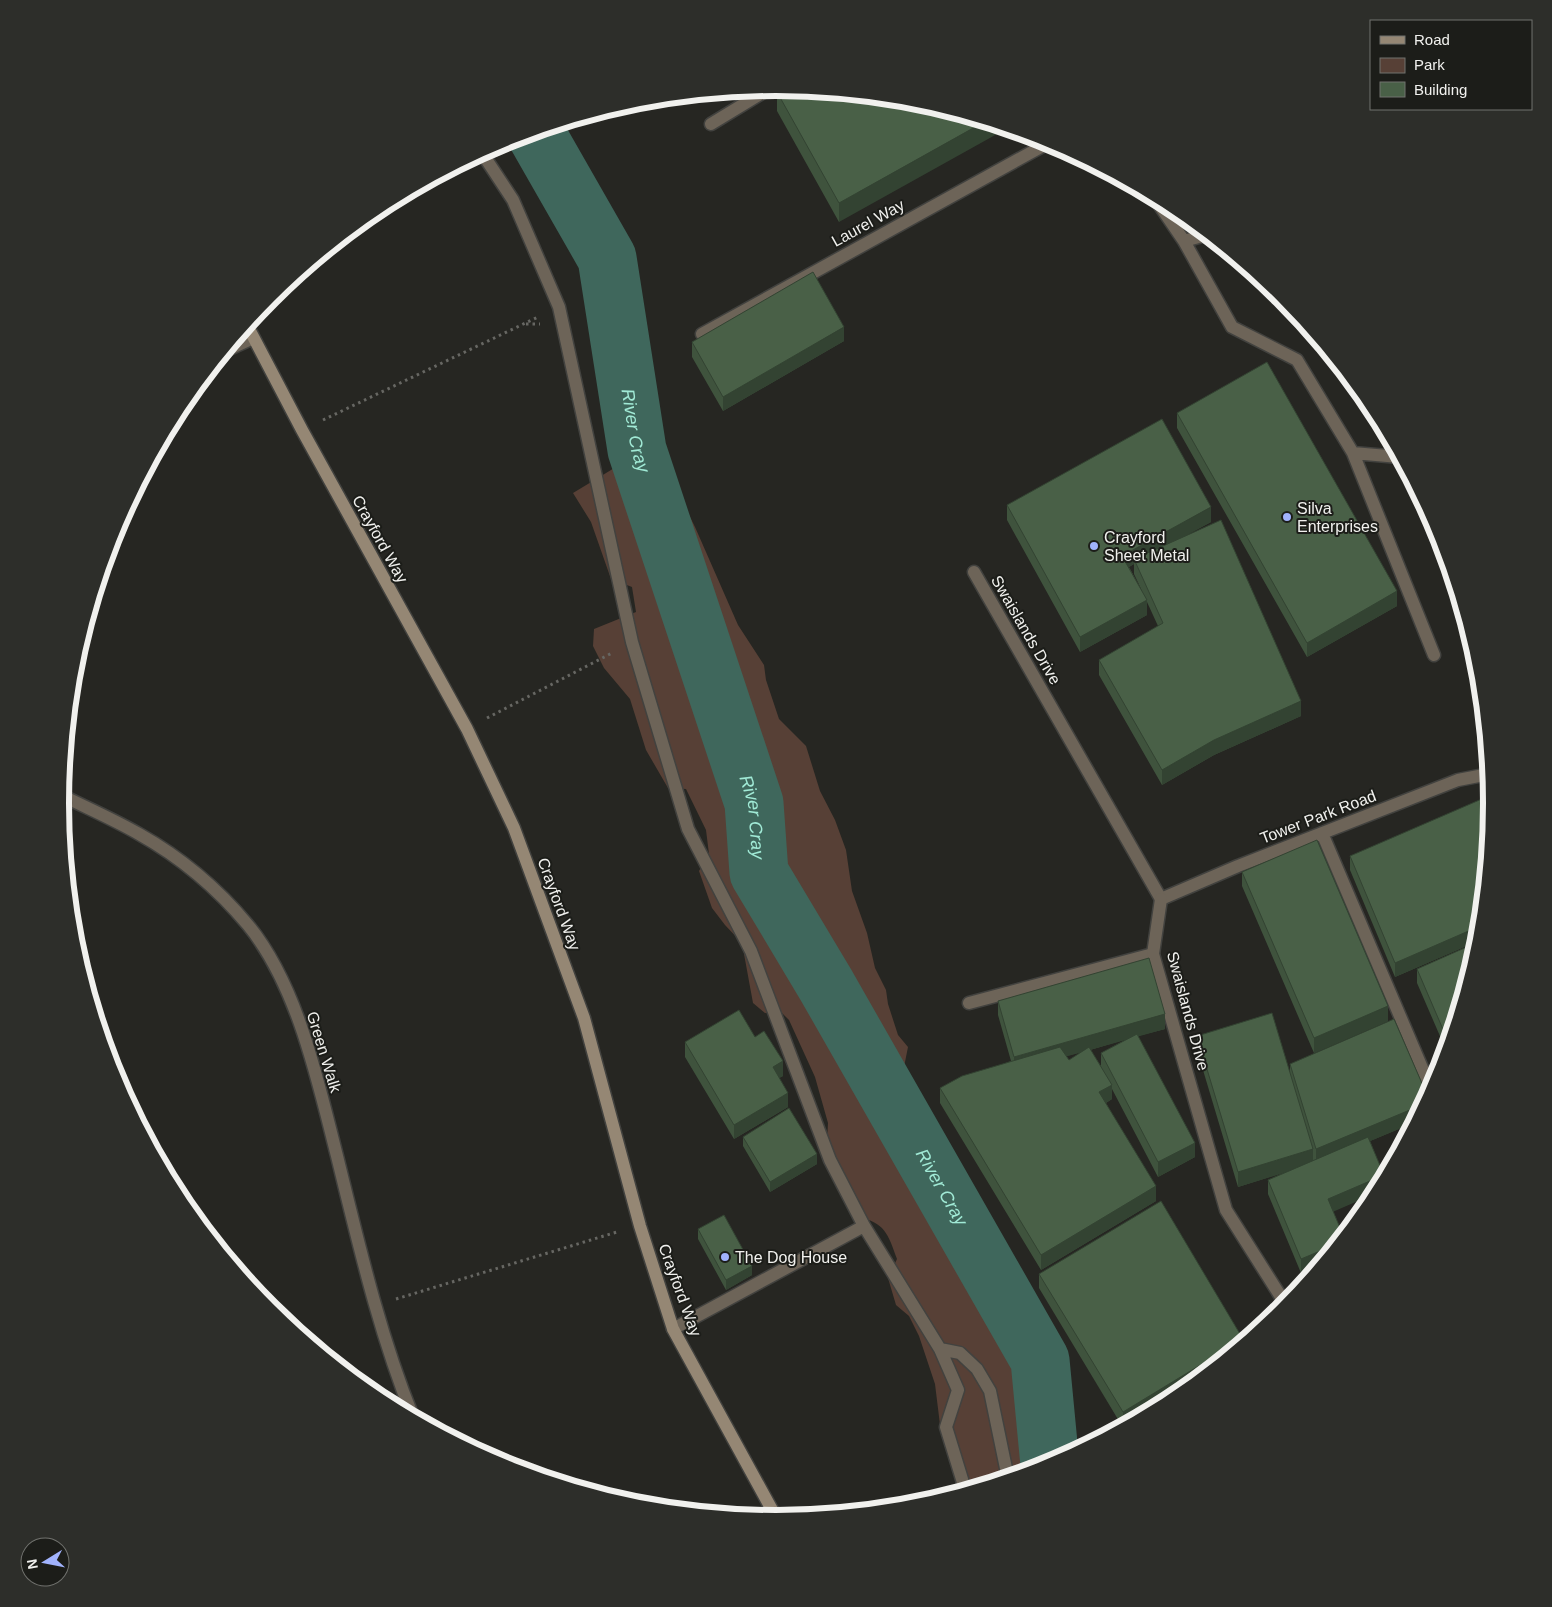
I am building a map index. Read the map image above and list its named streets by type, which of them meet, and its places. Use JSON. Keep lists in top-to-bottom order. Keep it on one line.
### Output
{"streets":{"main road":["Crayford Way"],"street":["Laurel Way","Swaislands Drive","Tower Park Road","Green Walk"]},"crossings":[["Swaislands Drive","Tower Park Road"]],"water":["River Cray"],"places":["Silva Enterprises","Crayford Sheet Metal","The Dog House"],"legend":["Road","Park","Building"],"north":"left"}
